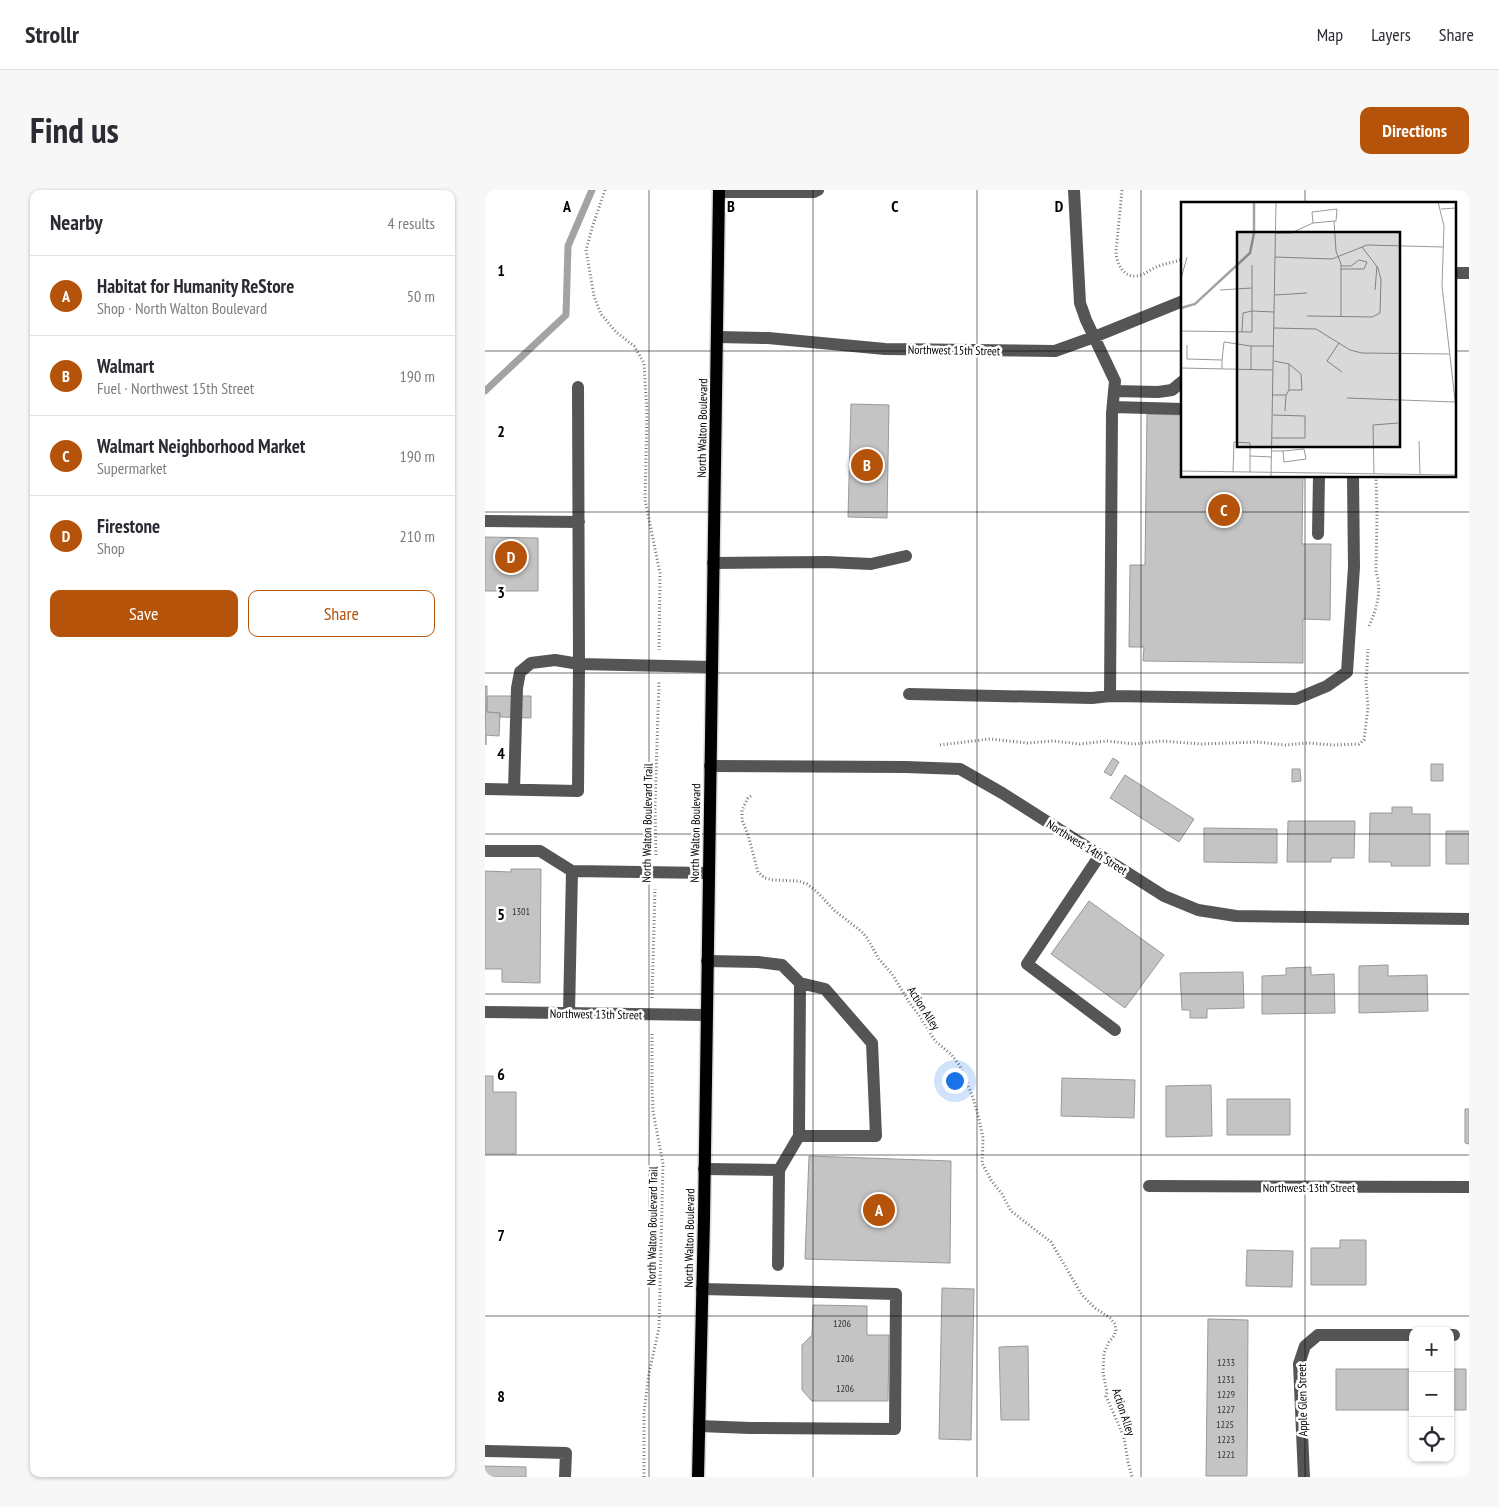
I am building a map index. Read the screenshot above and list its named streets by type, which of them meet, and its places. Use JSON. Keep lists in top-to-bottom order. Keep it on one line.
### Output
{"streets":{"main road":["North Walton Boulevard"],"street":["Northwest 15th Street","Northwest 14th Street","Northwest 13th Street","Apple Glen Street"],"path":["North Walton Boulevard Trail","Action Alley"]},"crossings":[["Northwest 15th Street","North Walton Boulevard"],["North Walton Boulevard","Northwest 14th Street"],["North Walton Boulevard","Northwest 13th Street"],["North Walton Boulevard Trail","Northwest 13th Street"]],"house_numbers":["1301","1206","1206","1233","1231","1206","1229","1227","1225","1223","1221"],"page":{"header":"Strollr","nav":["Map","Layers","Share"],"title":"Find us","buttons":["Directions",["Save","Share"]],"heading":["Nearby","4 results"],"list":[{"mark":"A","name":"Habitat for Humanity ReStore","note":"Shop · North Walton Boulevard","value":"50 m"},{"mark":"B","name":"Walmart","note":"Fuel · Northwest 15th Street","value":"190 m"},{"mark":"C","name":"Walmart Neighborhood Market","note":"Supermarket","value":"190 m"},{"mark":"D","name":"Firestone","note":"Shop","value":"210 m"}],"pins":["B","C","D","A"],"map_buttons":["+","−"]},"grid":{"columns":["A","B","C","D"],"rows":["1","2","3","4","5","6","7","8"]}}
